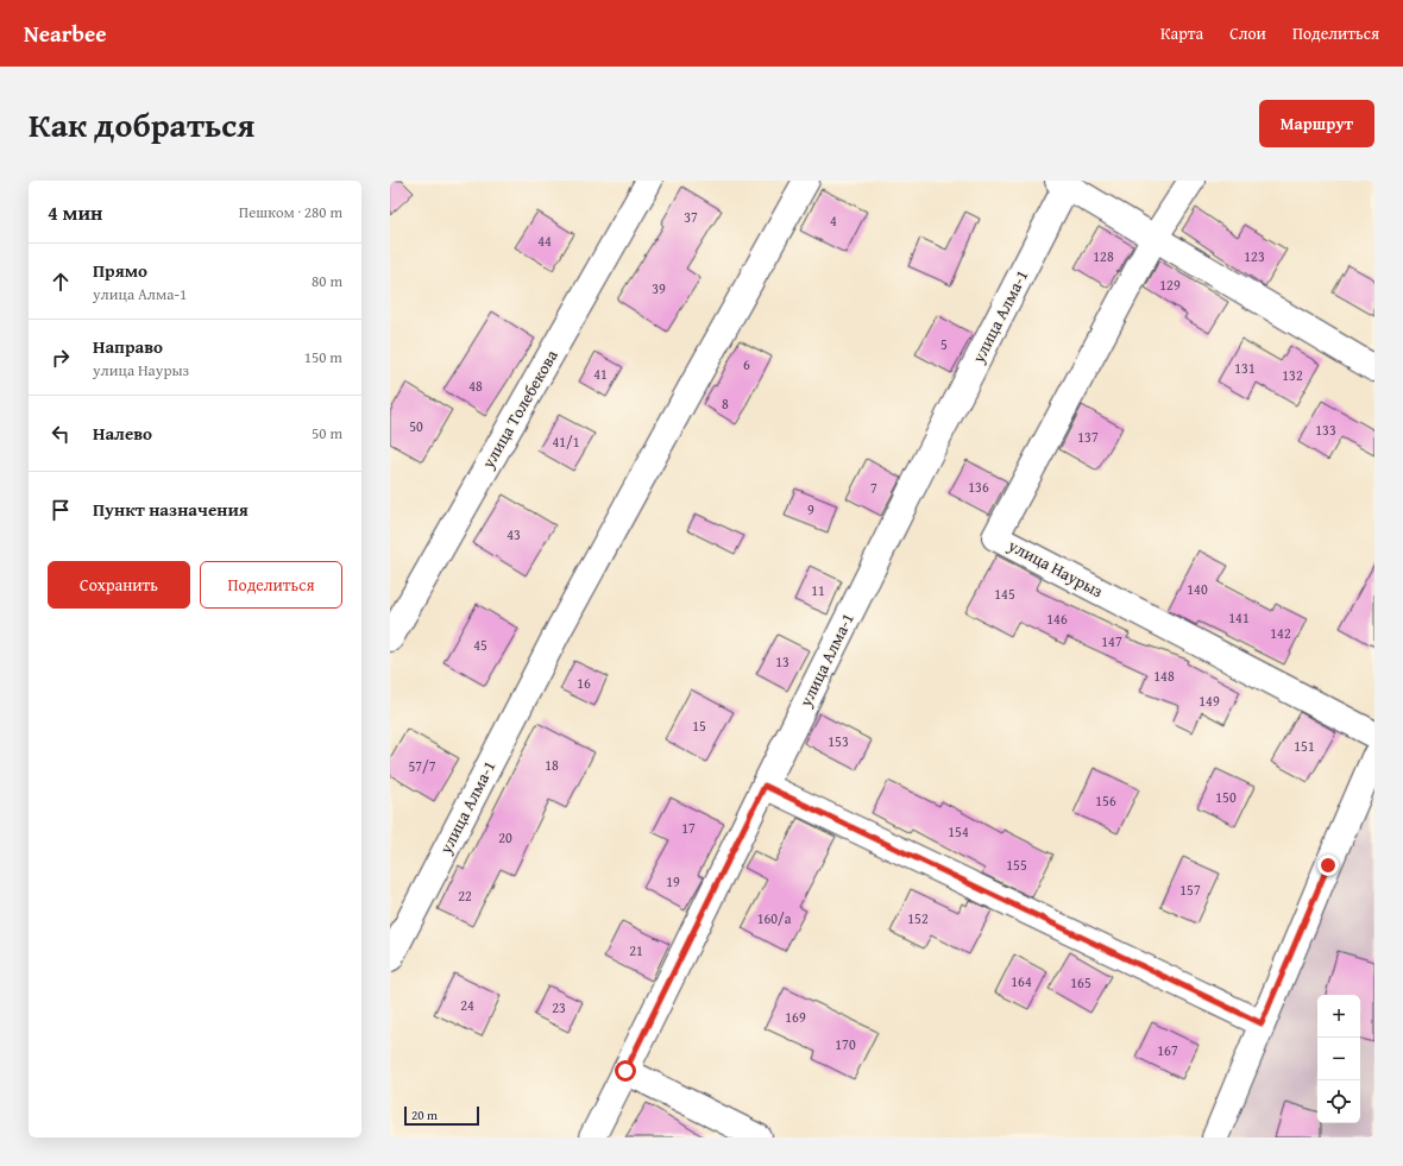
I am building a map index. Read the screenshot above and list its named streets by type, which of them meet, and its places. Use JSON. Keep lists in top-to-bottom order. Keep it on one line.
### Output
{"streets":{"street":["улица Алма-1","улица Толебекова","улица Наурыз"]},"crossings":[["улица Алма-1","улица Наурыз"]],"house_numbers":["37","4","44","128","123","129","39","5","6","131","41","132","48","8","50","133","137","41/1","136","7","9","43","140","11","145","141","146","142","147","45","13","148","16","149","15","153","151","18","57/7","150","156","17","154","20","155","19","157","22","160/а","152","21","164","165","24","23","169","170","167"],"scale_bar":"20 m","page":{"header":"Nearbee","nav":["Карта","Слои","Поделиться"],"title":"Как добраться","buttons":["Маршрут",["Сохранить","Поделиться"]],"heading":["4 мин","Пешком · 280 m"],"list":[["Прямо","улица Алма-1","80 m"],["Направо","улица Наурыз","150 m"],["Налево","50 m"],"Пункт назначения"],"map_buttons":["+","−"],"scale":"20 m"}}
